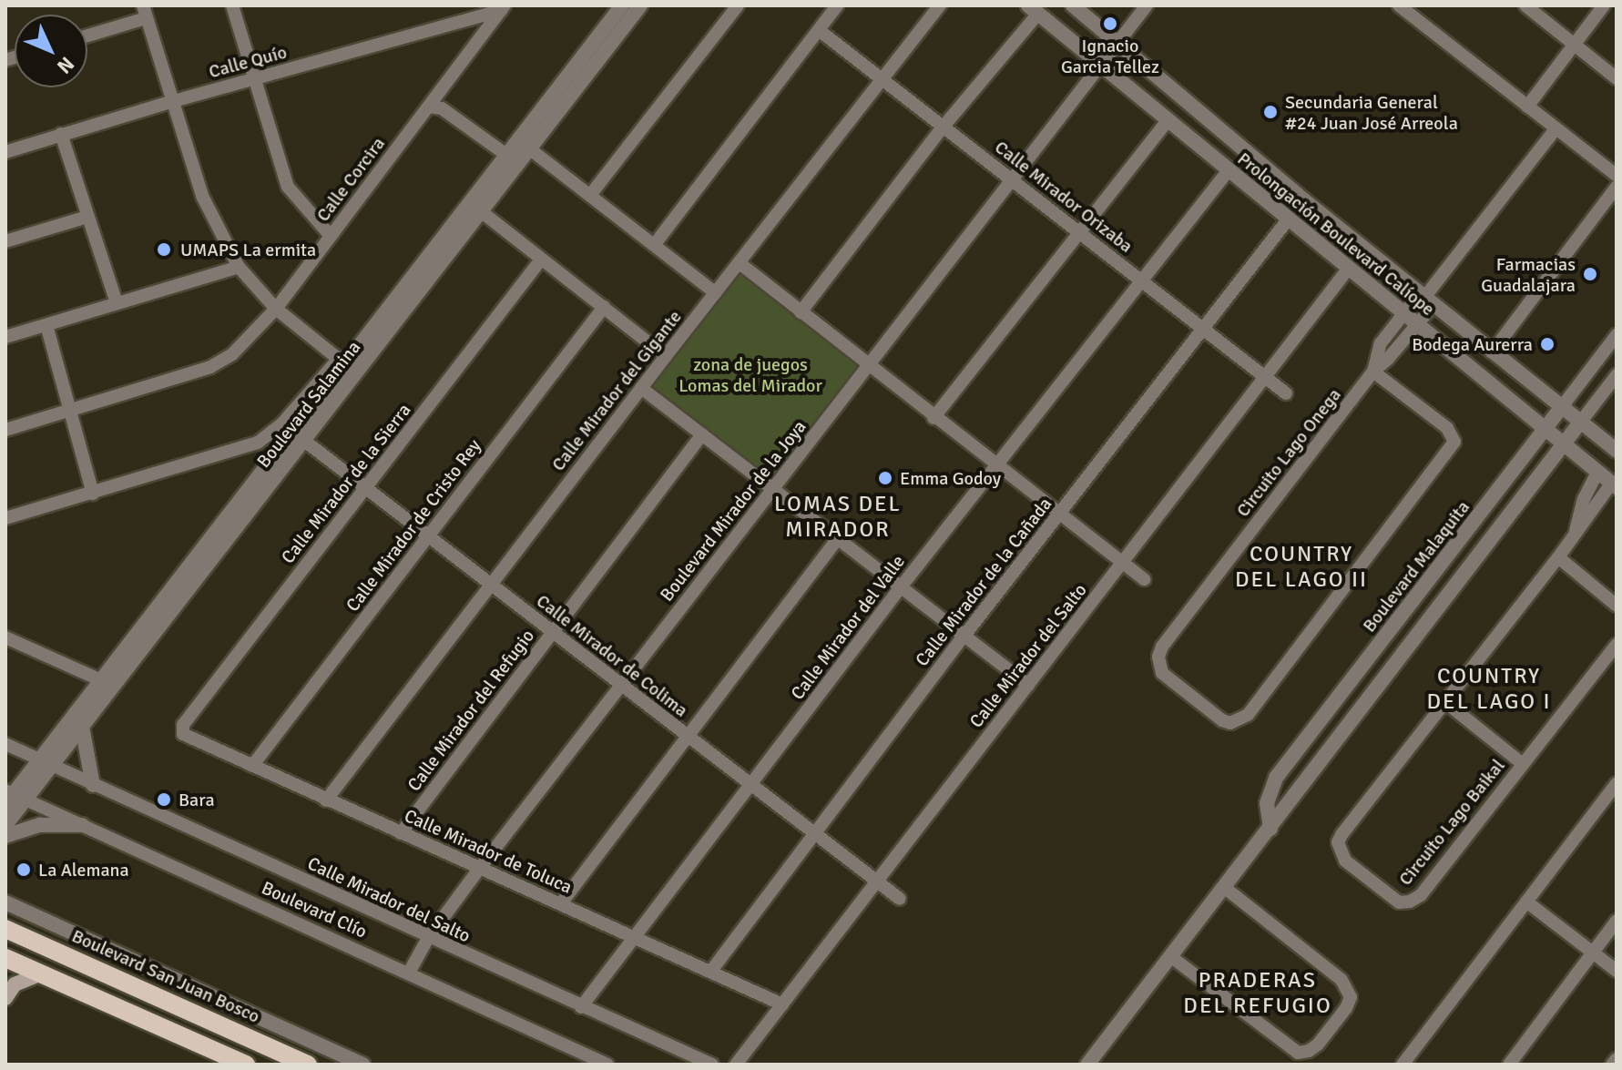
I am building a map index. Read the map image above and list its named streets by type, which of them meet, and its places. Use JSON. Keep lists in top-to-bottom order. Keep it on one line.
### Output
{"streets":{"main road":["Boulevard San Juan Bosco"],"street":["Calle Quío","Calle Corcira","Calle Mirador Orizaba","Prolongación Boulevard Calíope","Calle Mirador del Gigante","Boulevard Salamina","Circuito Lago Onega","Calle Mirador de la Sierra","Boulevard Mirador de la Joya","Calle Mirador de Cristo Rey","Boulevard Malaquita","Calle Mirador de la Cañada","Calle Mirador del Valle","Calle Mirador de Colima","Calle Mirador del Salto","Calle Mirador del Refugio","Circuito Lago Baikal","Calle Mirador de Toluca","Boulevard Clío"]},"crossings":[["Calle Quío","Calle Corcira"],["Calle Mirador Orizaba","Calle Mirador del Gigante"],["Calle Mirador Orizaba","Boulevard Mirador de la Joya"],["Calle Mirador Orizaba","Calle Mirador de la Cañada"],["Calle Mirador Orizaba","Calle Mirador del Valle"],["Calle Mirador Orizaba","Calle Mirador del Salto"],["Prolongación Boulevard Calíope","Circuito Lago Onega"],["Prolongación Boulevard Calíope","Boulevard Mirador de la Joya"],["Prolongación Boulevard Calíope","Boulevard Malaquita"],["Prolongación Boulevard Calíope","Calle Mirador de la Cañada"],["Prolongación Boulevard Calíope","Calle Mirador del Valle"],["Prolongación Boulevard Calíope","Calle Mirador del Salto"],["Prolongación Boulevard Calíope","Circuito Lago Baikal"],["Calle Mirador del Gigante","Calle Mirador de Colima"],["Calle Mirador del Gigante","Calle Mirador de Toluca"],["Boulevard Salamina","Calle Mirador de Colima"],["Boulevard Salamina","Calle Mirador del Salto"],["Boulevard Salamina","Boulevard Clío"],["Calle Mirador de la Sierra","Calle Mirador de Colima"],["Calle Mirador de la Sierra","Calle Mirador de Toluca"],["Boulevard Mirador de la Joya","Calle Mirador de Colima"],["Boulevard Mirador de la Joya","Calle Mirador del Salto"],["Boulevard Mirador de la Joya","Calle Mirador de Toluca"],["Boulevard Mirador de la Joya","Boulevard Clío"],["Calle Mirador de Cristo Rey","Calle Mirador de Colima"],["Calle Mirador de Cristo Rey","Calle Mirador de Toluca"],["Calle Mirador de la Cañada","Calle Mirador de Colima"],["Calle Mirador de la Cañada","Calle Mirador de Toluca"],["Calle Mirador del Valle","Calle Mirador de Colima"],["Calle Mirador del Valle","Calle Mirador del Salto"],["Calle Mirador del Valle","Calle Mirador de Toluca"],["Calle Mirador de Colima","Calle Mirador del Salto"],["Calle Mirador de Colima","Calle Mirador del Refugio"],["Calle Mirador del Salto","Calle Mirador de Toluca"],["Calle Mirador del Refugio","Calle Mirador de Toluca"]],"districts":["LOMAS DEL MIRADOR","COUNTRY DEL LAGO II","COUNTRY DEL LAGO I","PRADERAS DEL REFUGIO"],"parks":["zona de juegos Lomas del Mirador"],"places":["Ignacio Garcia Tellez","Secundaria General #24 Juan José Arreola","UMAPS La ermita","Farmacias Guadalajara","Bodega Aurerra","Emma Godoy","Bara","La Alemana"],"north":"bottom right"}
